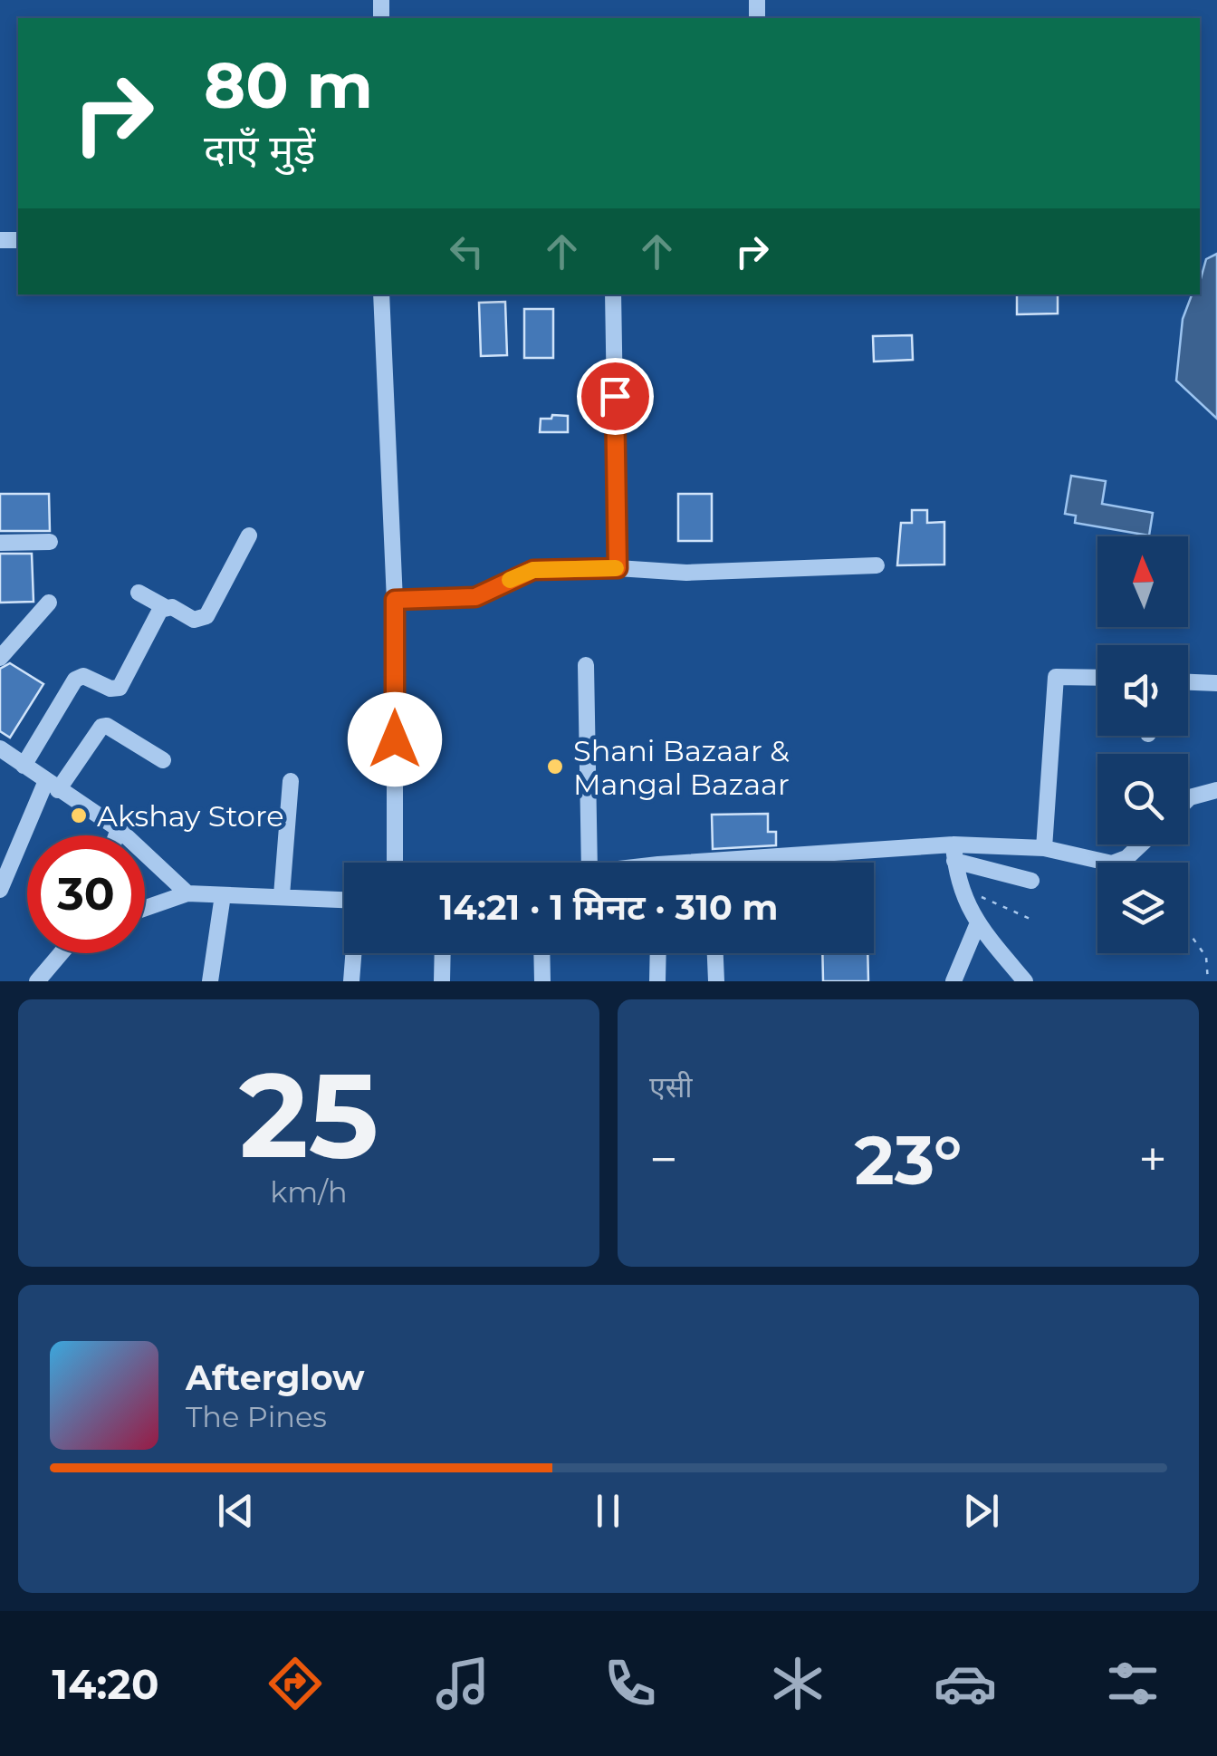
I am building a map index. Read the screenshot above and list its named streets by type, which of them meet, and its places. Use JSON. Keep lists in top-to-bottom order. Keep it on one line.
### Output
{"places":["Shani Bazaar & Mangal Bazaar","Akshay Store"],"north":"top","page":{"turn":["80 m","दाएँ मुड़ें"],"limit":"30","trip":"14:21 · 1 मिनट · 310 m","tile":[["25","km/h"],"एसी"],"heat":["−","23°","+"],"song":["Afterglow","The Pines"],"tabs":"14:20"}}
